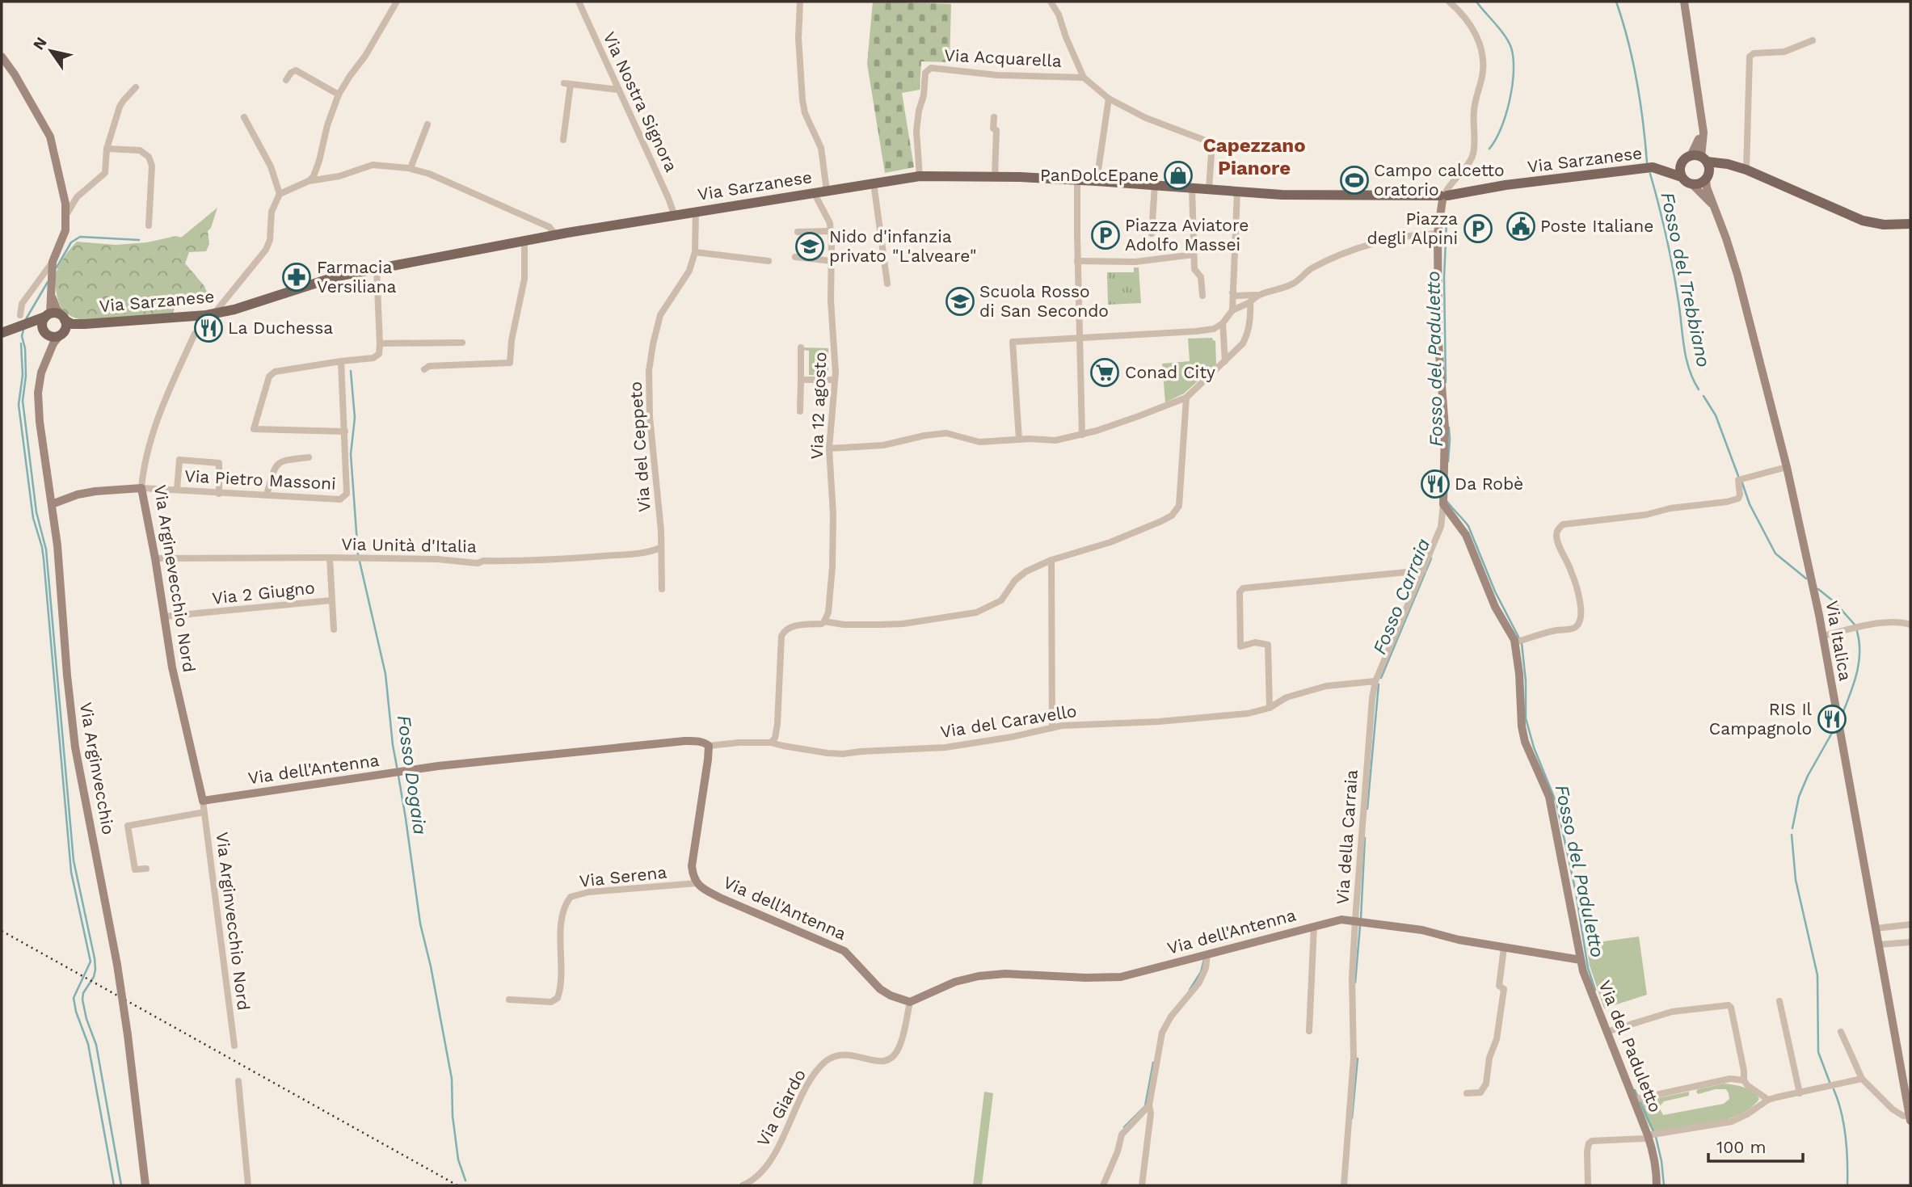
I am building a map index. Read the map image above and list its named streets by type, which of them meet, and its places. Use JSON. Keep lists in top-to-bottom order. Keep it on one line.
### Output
{"streets":{"main road":["Via Sarzanese"],"street":["Via Acquarella","Via Nostra Signora","Via 12 agosto","Via del Ceppeto","Via Pietro Massoni","Via Unità d'Italia","Via Arginevecchio Nord","Via 2 Giugno","Via Italica","Via del Caravello","Via Arginvecchio","Via dell'Antenna","Via della Carraia","Via Serena","Via Arginvecchio Nord","Via del Paduletto","Via Giardo"]},"crossings":[["Via Acquarella","Via Sarzanese"],["Via Nostra Signora","Via Sarzanese"],["Via Sarzanese","Via 12 agosto"],["Via Sarzanese","Via del Ceppeto"],["Via del Ceppeto","Via Unità d'Italia"],["Via Pietro Massoni","Via Arginevecchio Nord"],["Via Unità d'Italia","Via Arginevecchio Nord"],["Via Unità d'Italia","Via 2 Giugno"],["Via Arginevecchio Nord","Via 2 Giugno"],["Via Arginevecchio Nord","Via dell'Antenna"],["Via Arginevecchio Nord","Via Arginvecchio Nord"],["Via del Caravello","Via dell'Antenna"],["Via del Caravello","Via della Carraia"],["Via dell'Antenna","Via della Carraia"],["Via dell'Antenna","Via Serena"],["Via dell'Antenna","Via Arginvecchio Nord"],["Via dell'Antenna","Via del Paduletto"],["Via dell'Antenna","Via Giardo"],["Via della Carraia","Via del Paduletto"]],"districts":["Capezzano Pianore"],"water":["Fosso del Trebbiano","Fosso del Paduletto","Fosso Carraia","Fosso Dogaia"],"places":{"shop":["PanDolcEpane"],"sports":["Campo calcetto oratorio"],"public building":["Poste Italiane"],"parking":["Piazza degli Alpini","Piazza Aviatore Adolfo Massei"],"school or university":["Nido d'infanzia privato \"L'alveare\"","Scuola Rosso di San Secondo"],"pharmacy":["Farmacia Versiliana"],"restaurant":["La Duchessa","Da Robè","RIS Il Campagnolo"],"supermarket":["Conad City"]},"scale_bar":"100 m","north":"top left"}
